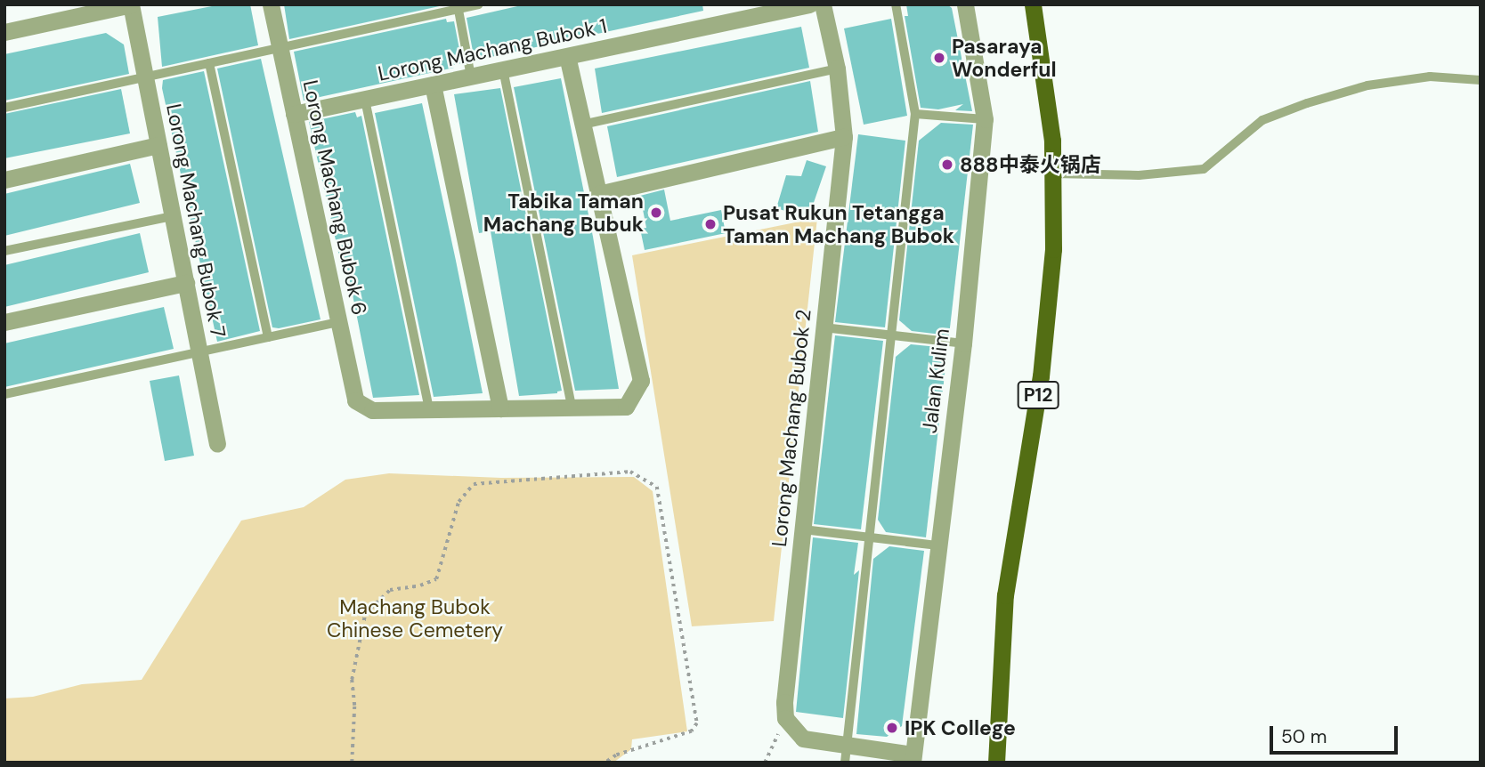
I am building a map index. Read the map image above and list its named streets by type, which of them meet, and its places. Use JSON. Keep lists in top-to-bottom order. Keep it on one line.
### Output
{"streets":{"main road":["P12"],"street":["Lorong Machang Bubok 1","Lorong Machang Bubok 6","Lorong Machang Bubok 7","Jalan Kulim","Lorong Machang Bubok 2"]},"crossings":[["Lorong Machang Bubok 1","Lorong Machang Bubok 6"]],"parks":["Machang Bubok Chinese Cemetery"],"places":["Pasaraya Wonderful","888中泰火锅店","Tabika Taman Machang Bubuk","Pusat Rukun Tetangga Taman Machang Bubok","IPK College"],"scale_bar":"50 m"}
